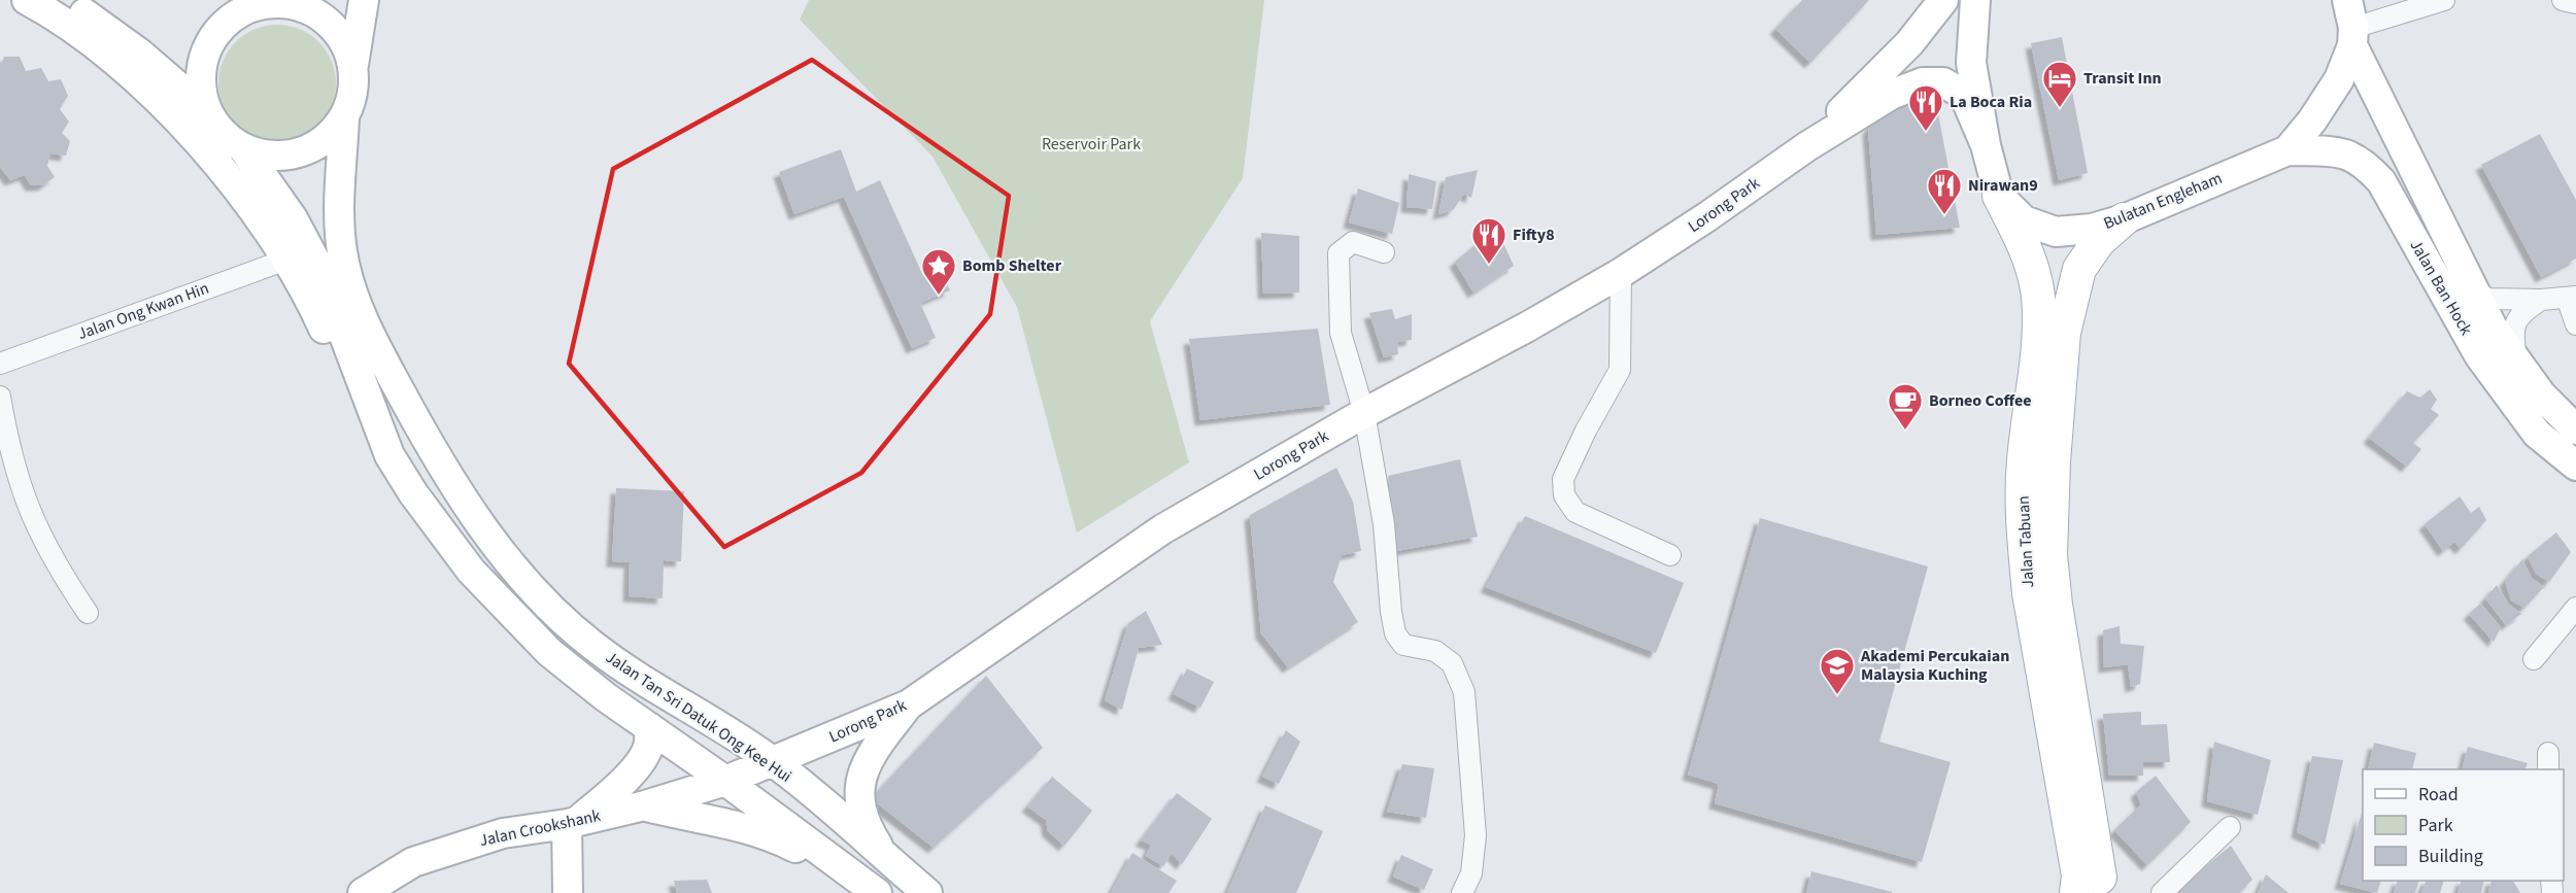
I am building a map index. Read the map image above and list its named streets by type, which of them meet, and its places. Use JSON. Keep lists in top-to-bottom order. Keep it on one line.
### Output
{"streets":{"main road":["Bulatan Engleham","Lorong Park","Jalan Ban Hock","Jalan Tabuan","Jalan Tan Sri Datuk Ong Kee Hui","Jalan Crookshank"],"street":["Jalan Ong Kwan Hin"]},"crossings":[["Bulatan Engleham","Jalan Ban Hock"],["Bulatan Engleham","Jalan Tabuan"],["Lorong Park","Jalan Tan Sri Datuk Ong Kee Hui"],["Lorong Park","Jalan Crookshank"],["Jalan Tan Sri Datuk Ong Kee Hui","Jalan Crookshank"]],"parks":["Reservoir Park"],"places":{"hotel":["Transit Inn"],"restaurant":["La Boca Ria","Nirawan9","Fifty8"],"place":["Bomb Shelter"],"cafe":["Borneo Coffee"],"school or university":["Akademi Percukaian Malaysia Kuching"]},"legend":["Road","Park","Building"]}
